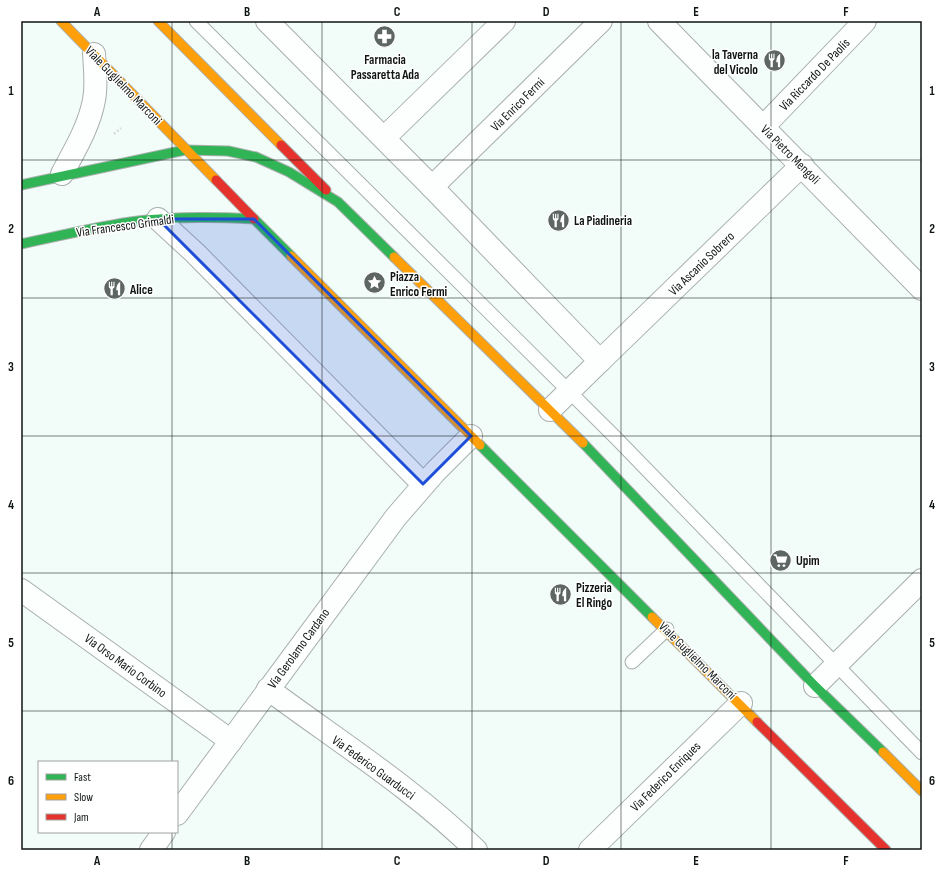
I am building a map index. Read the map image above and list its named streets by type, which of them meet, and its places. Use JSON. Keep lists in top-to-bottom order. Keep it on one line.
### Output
{"streets":{"main road":["Viale Guglielmo Marconi","Via Francesco Grimaldi"],"street":["Via Riccardo De Paolis","Via Enrico Fermi","Via Pietro Mengoli","Via Ascanio Sobrero","Via Gerolamo Cardano","Via Orso Mario Corbino","Via Federico Guarducci","Via Federico Enriques"]},"crossings":[["Via Riccardo De Paolis","Via Pietro Mengoli"],["Viale Guglielmo Marconi","Via Federico Enriques"],["Via Pietro Mengoli","Via Ascanio Sobrero"],["Via Gerolamo Cardano","Via Orso Mario Corbino"],["Via Gerolamo Cardano","Via Federico Guarducci"]],"places":{"pharmacy":["Farmacia Passaretta Ada"],"restaurant":["la Taverna del Vicolo","La Piadineria","Alice","Pizzeria El Ringo"],"place":["Piazza Enrico Fermi"],"supermarket":["Upim"]},"legend":["Fast","Slow","Jam"],"grid":{"columns":["A","B","C","D","E","F"],"rows":["1","2","3","4","5","6"]}}
